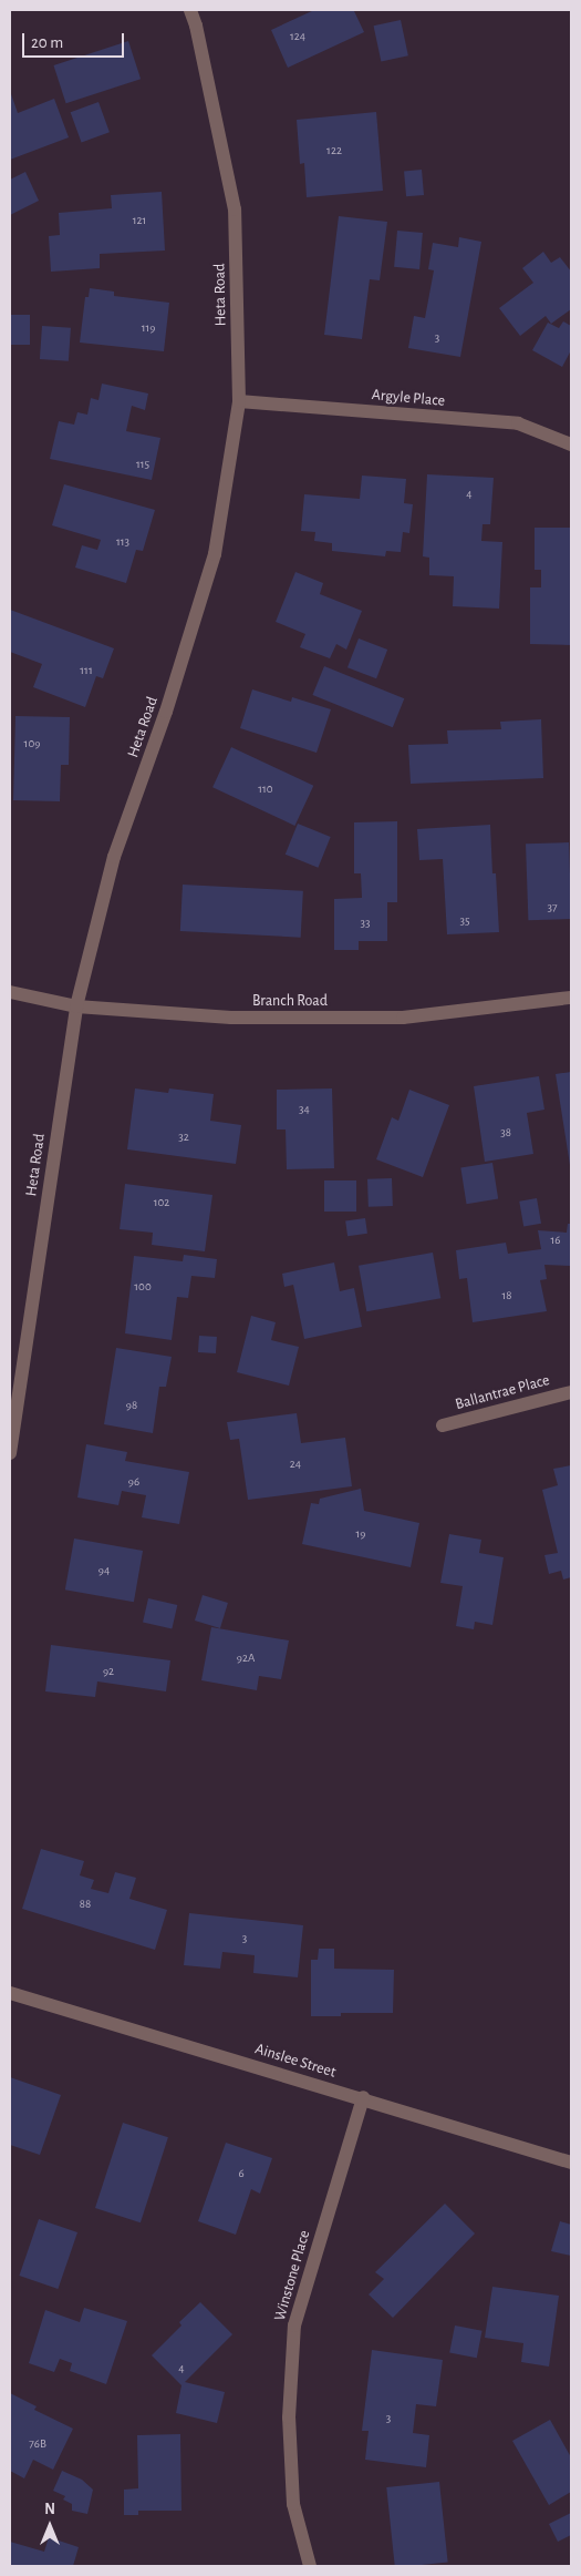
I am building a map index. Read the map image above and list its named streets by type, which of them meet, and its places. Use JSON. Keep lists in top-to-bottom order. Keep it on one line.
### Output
{"streets":{"street":["Heta Road","Argyle Place","Branch Road","Ballantrae Place","Ainslee Street","Winstone Place"]},"crossings":[["Heta Road","Argyle Place"],["Heta Road","Branch Road"],["Ainslee Street","Winstone Place"]],"house_numbers":["124","122","121","119","3","115","4","113","111","109","110","37","35","33","34","38","32","102","16","100","18","98","24","96","19","94","92A","92","88","3","6","4","3","76B"],"scale_bar":"20 m","north":"top"}
